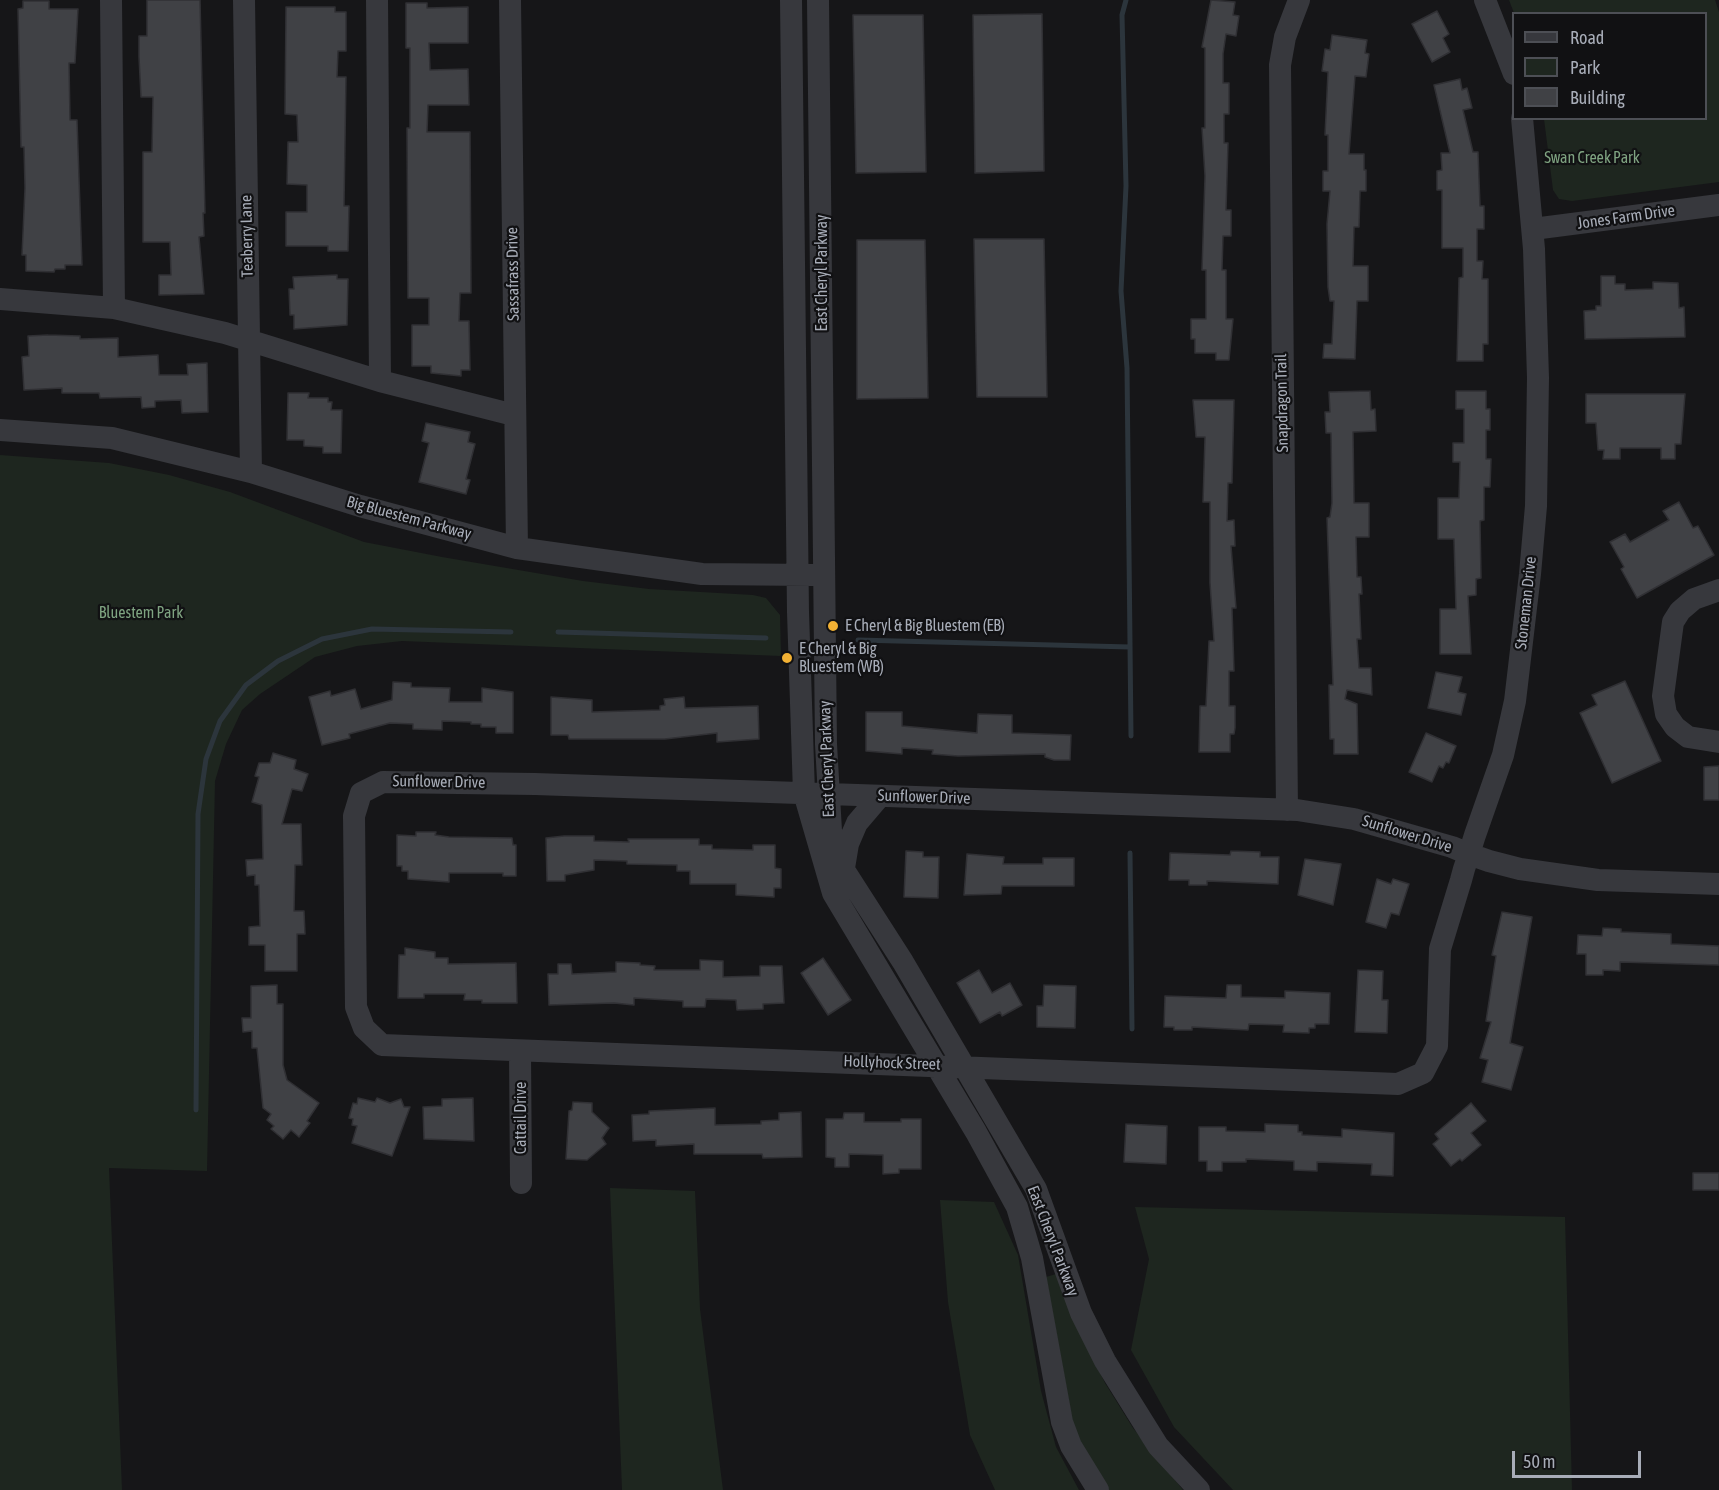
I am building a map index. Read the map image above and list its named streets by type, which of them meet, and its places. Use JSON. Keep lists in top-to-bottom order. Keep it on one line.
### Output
{"streets":{"street":["Jones Farm Drive","Teaberry Lane","East Cheryl Parkway","Sassafrass Drive","Snapdragon Trail","Big Bluestem Parkway","Stoneman Drive","Sunflower Drive","Hollyhock Street","Cattail Drive"]},"crossings":[["Jones Farm Drive","Stoneman Drive"],["Teaberry Lane","Big Bluestem Parkway"],["East Cheryl Parkway","Big Bluestem Parkway"],["East Cheryl Parkway","Sunflower Drive"],["East Cheryl Parkway","Hollyhock Street"],["Sassafrass Drive","Big Bluestem Parkway"],["Snapdragon Trail","Sunflower Drive"],["Stoneman Drive","Sunflower Drive"],["Stoneman Drive","Hollyhock Street"],["Sunflower Drive","Hollyhock Street"],["Hollyhock Street","Cattail Drive"]],"parks":["Swan Creek Park","Bluestem Park"],"places":["E Cheryl & Big Bluestem (EB)","E Cheryl & Big Bluestem (WB)"],"legend":["Road","Park","Building"],"scale_bar":"50 m"}
